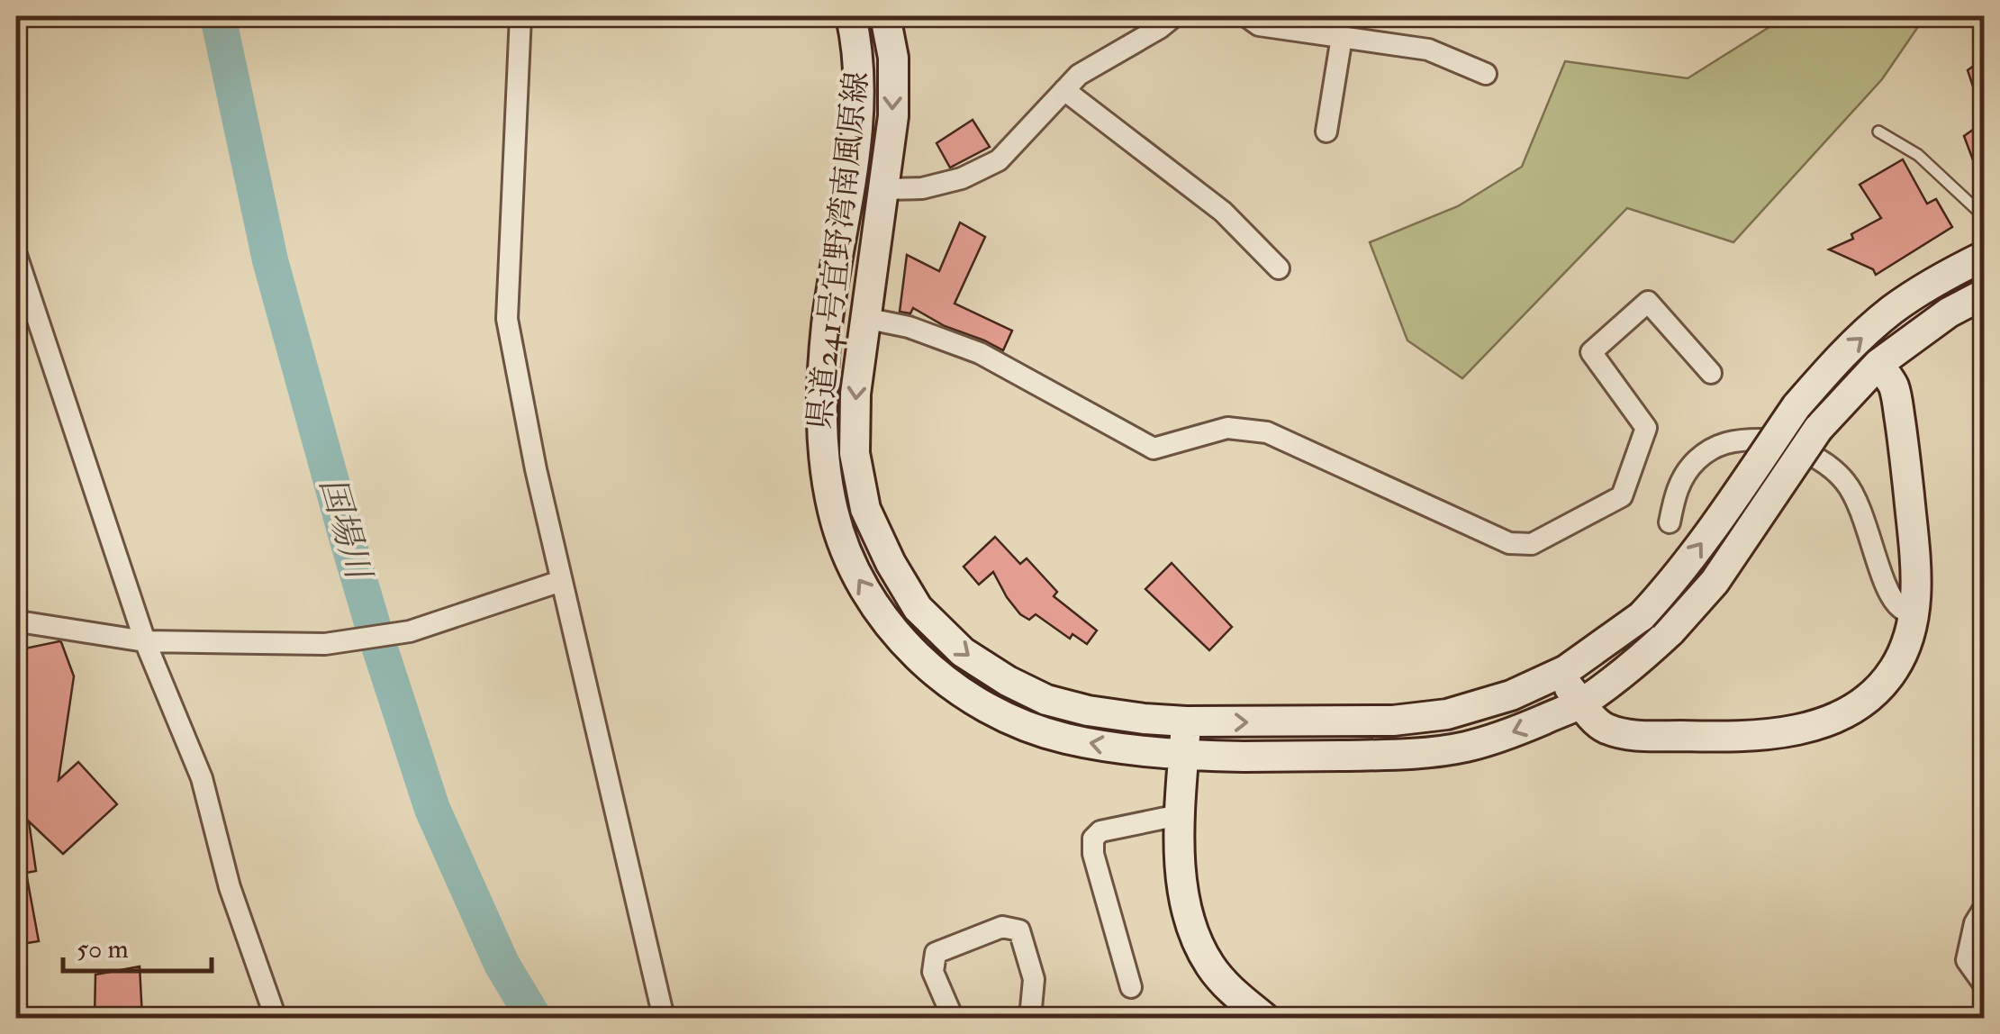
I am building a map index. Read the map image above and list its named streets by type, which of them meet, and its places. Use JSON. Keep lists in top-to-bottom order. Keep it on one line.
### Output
{"streets":{"main road":["県道241号宜野湾南風原線"]},"water":["国場川"],"scale_bar":"50 m"}
